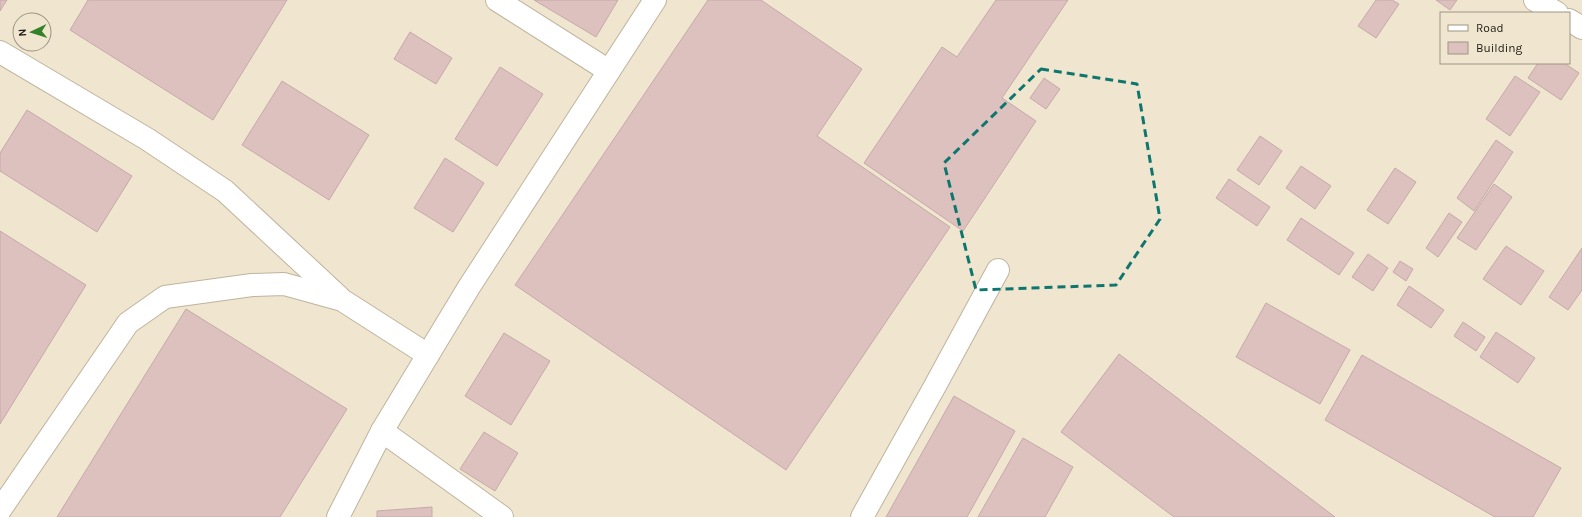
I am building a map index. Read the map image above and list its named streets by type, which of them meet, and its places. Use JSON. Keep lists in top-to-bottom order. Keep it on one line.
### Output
{"legend":["Road","Building"],"north":"left"}
